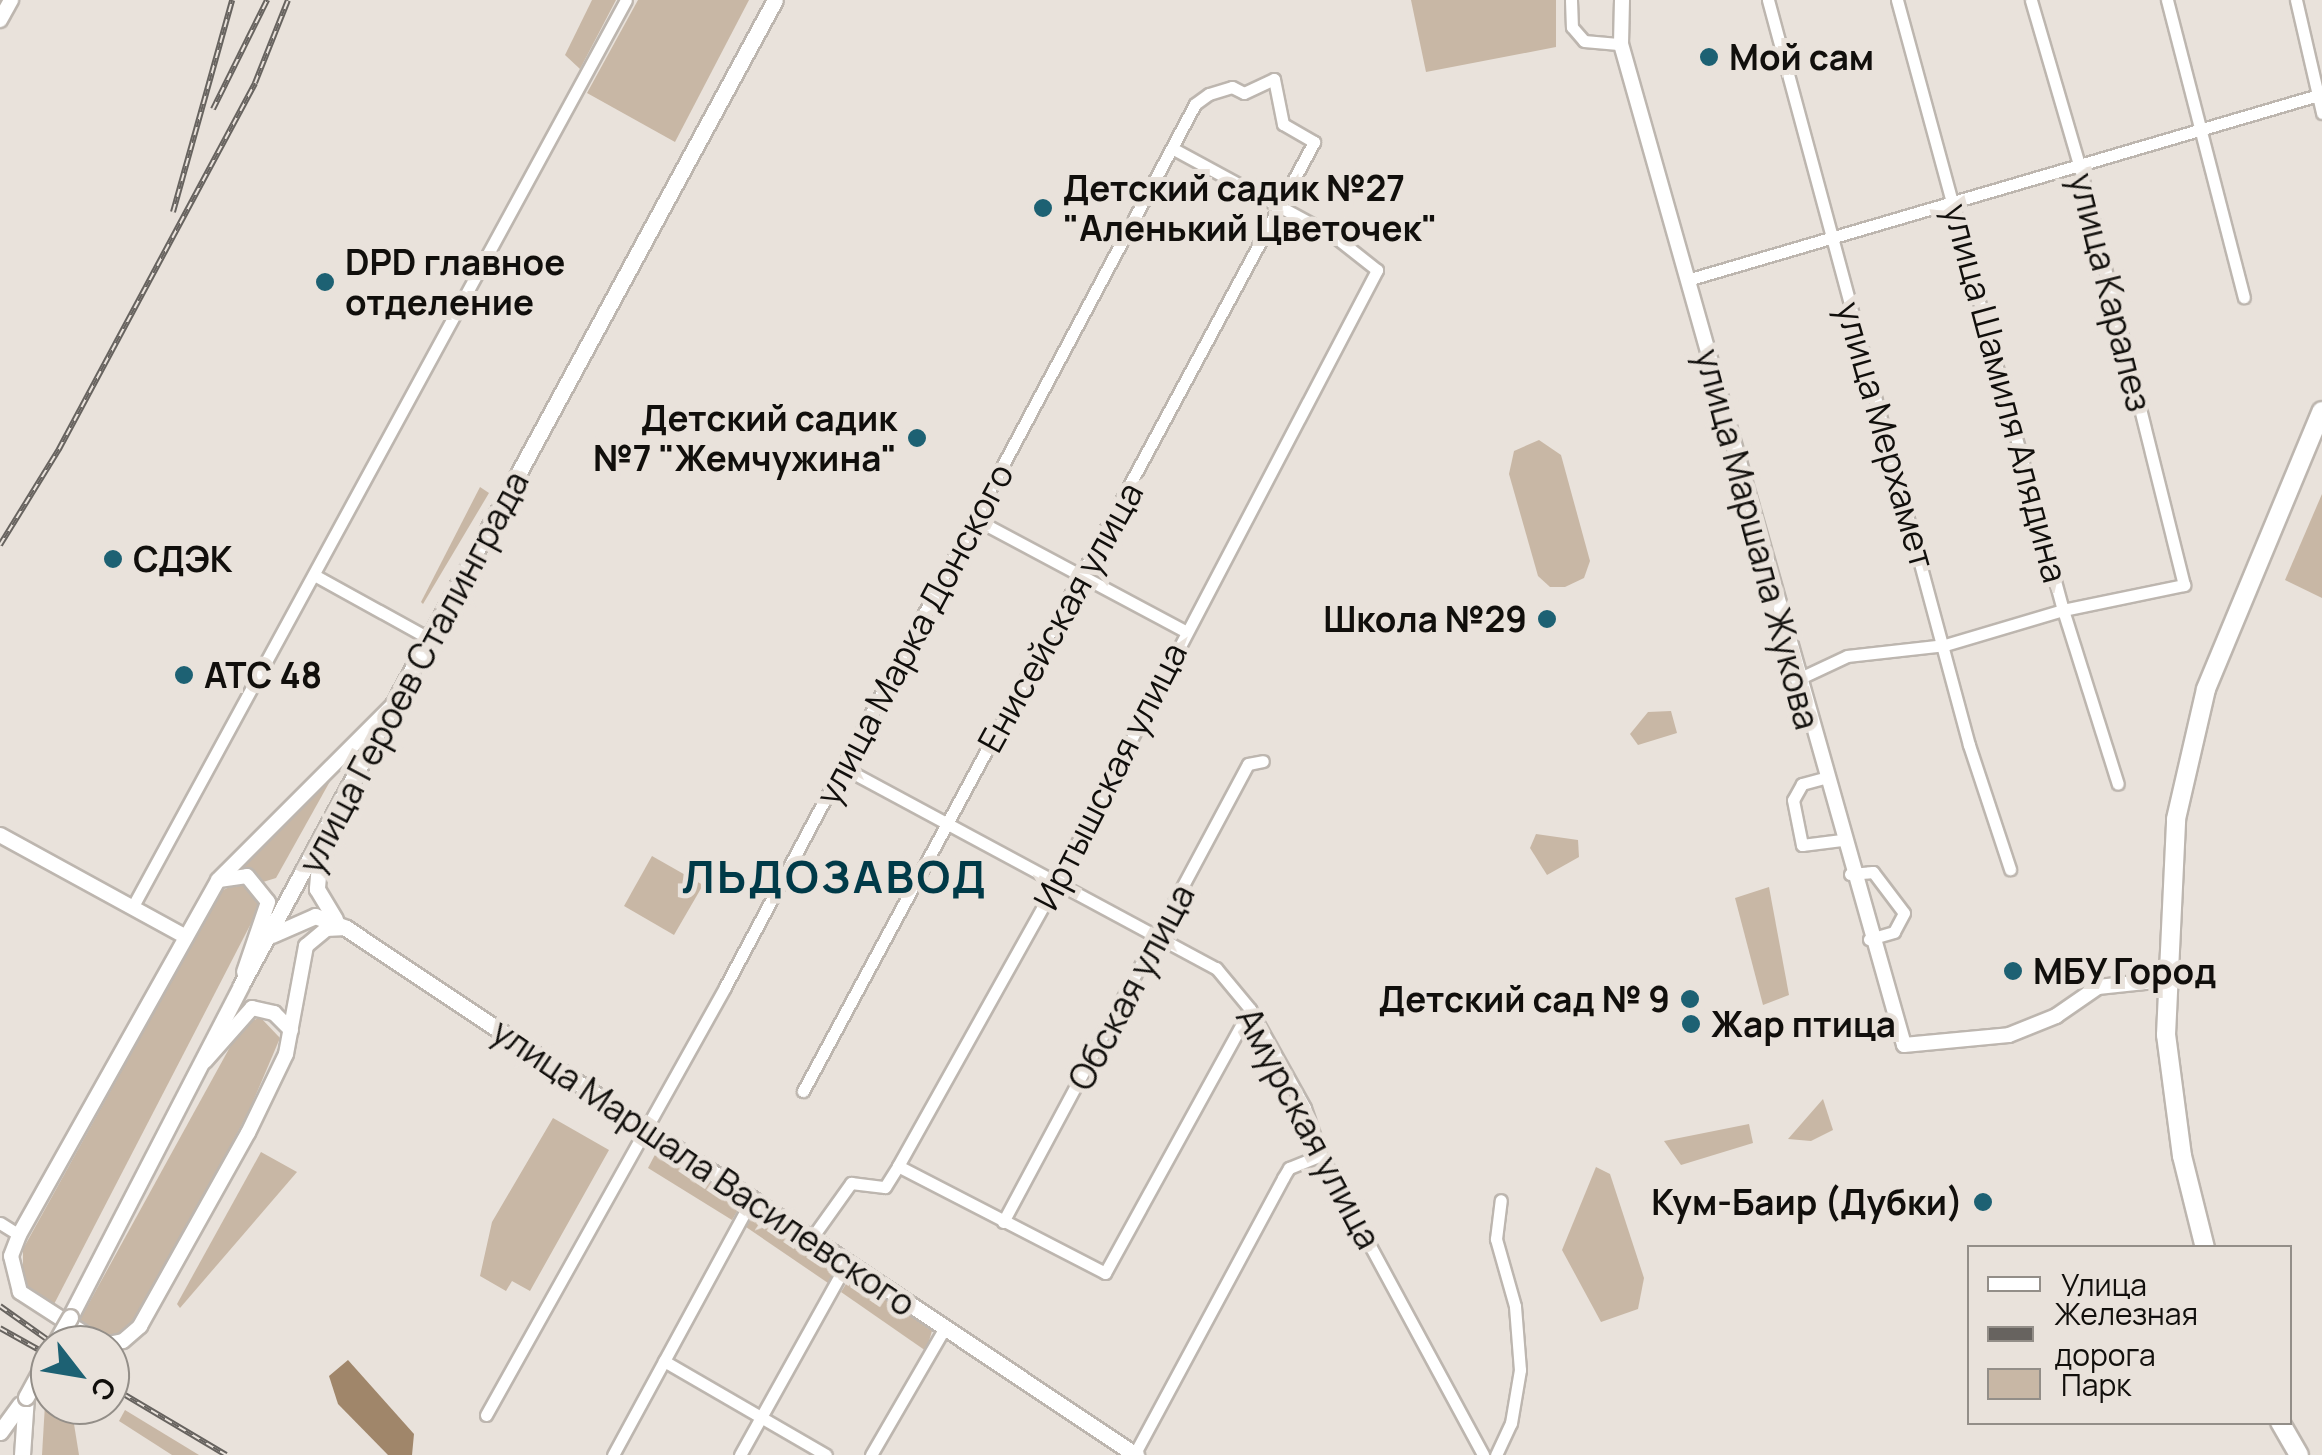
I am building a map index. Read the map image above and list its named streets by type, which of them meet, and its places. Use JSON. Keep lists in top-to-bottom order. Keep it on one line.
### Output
{"streets":{"main road":["улица Героев Сталинграда","улица Маршала Василевского"],"street":["улица Каралез","улица Шамиля Алядина","улица Мерхамет","улица Маршала Жукова","Енисейская улица","улица Марка Донского","Иртышская улица","Обская улица","Амурская улица"]},"crossings":[["улица Каралез","улица Шамиля Алядина"],["Енисейская улица","улица Марка Донского"],["Енисейская улица","Иртышская улица"],["Енисейская улица","Амурская улица"],["улица Марка Донского","Амурская улица"],["улица Марка Донского","улица Маршала Василевского"],["улица Героев Сталинграда","улица Маршала Василевского"],["Иртышская улица","Амурская улица"],["Обская улица","Амурская улица"]],"districts":["ЛЬДОЗАВОД"],"places":["Мой сам","Детский садик №27 \"Аленький Цветочек\"","DPD главное отделение","Детский садик №7 \"Жемчужина\"","СДЭК","Школа №29","АТС 48","МБУ Город","Детский сад № 9","Жар птица","Кум-Баир (Дубки)"],"legend":["Улица","Железная дорога","Парк"],"north":"bottom right"}
